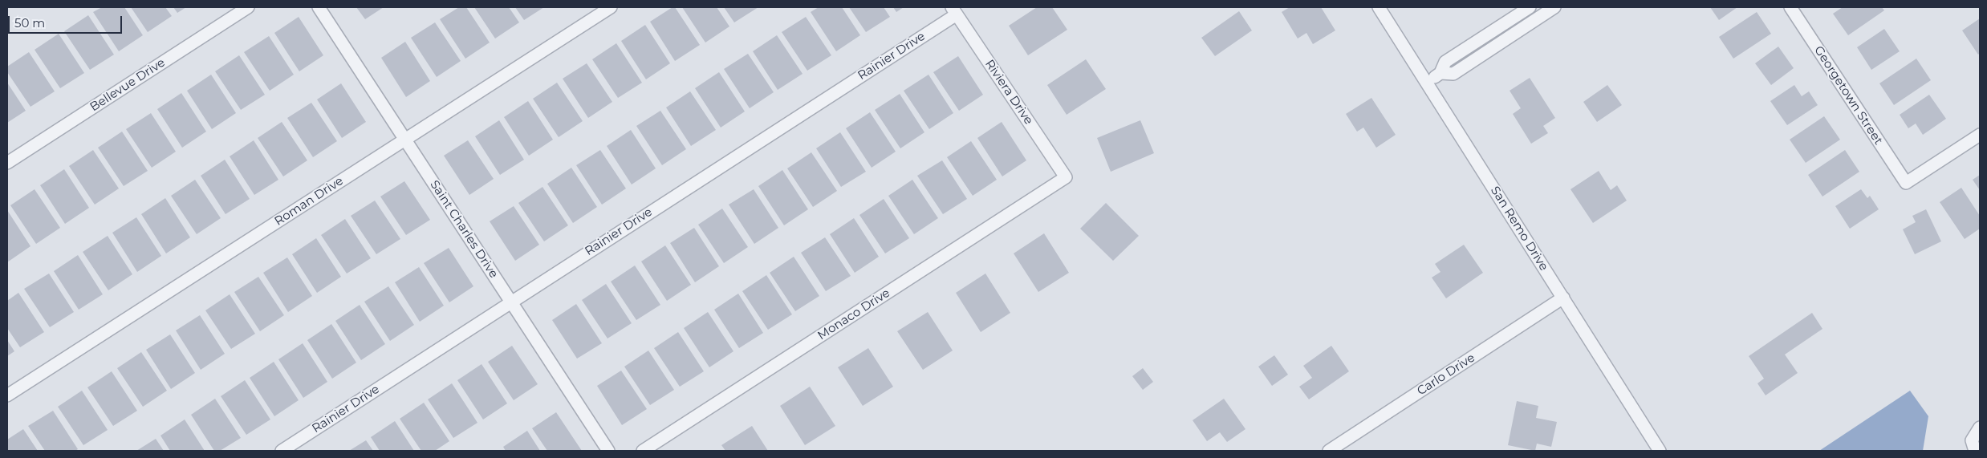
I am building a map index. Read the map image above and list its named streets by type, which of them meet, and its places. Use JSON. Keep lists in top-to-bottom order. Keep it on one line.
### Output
{"streets":{"street":["Rainier Drive","Bellevue Drive","Riviera Drive","Georgetown Street","Roman Drive","San Remo Drive","Saint Charles Drive","Monaco Drive","Carlo Drive"]},"crossings":[["Rainier Drive","Riviera Drive"],["Rainier Drive","Saint Charles Drive"],["Riviera Drive","Monaco Drive"],["Roman Drive","Saint Charles Drive"],["San Remo Drive","Carlo Drive"]],"scale_bar":"50 m"}
